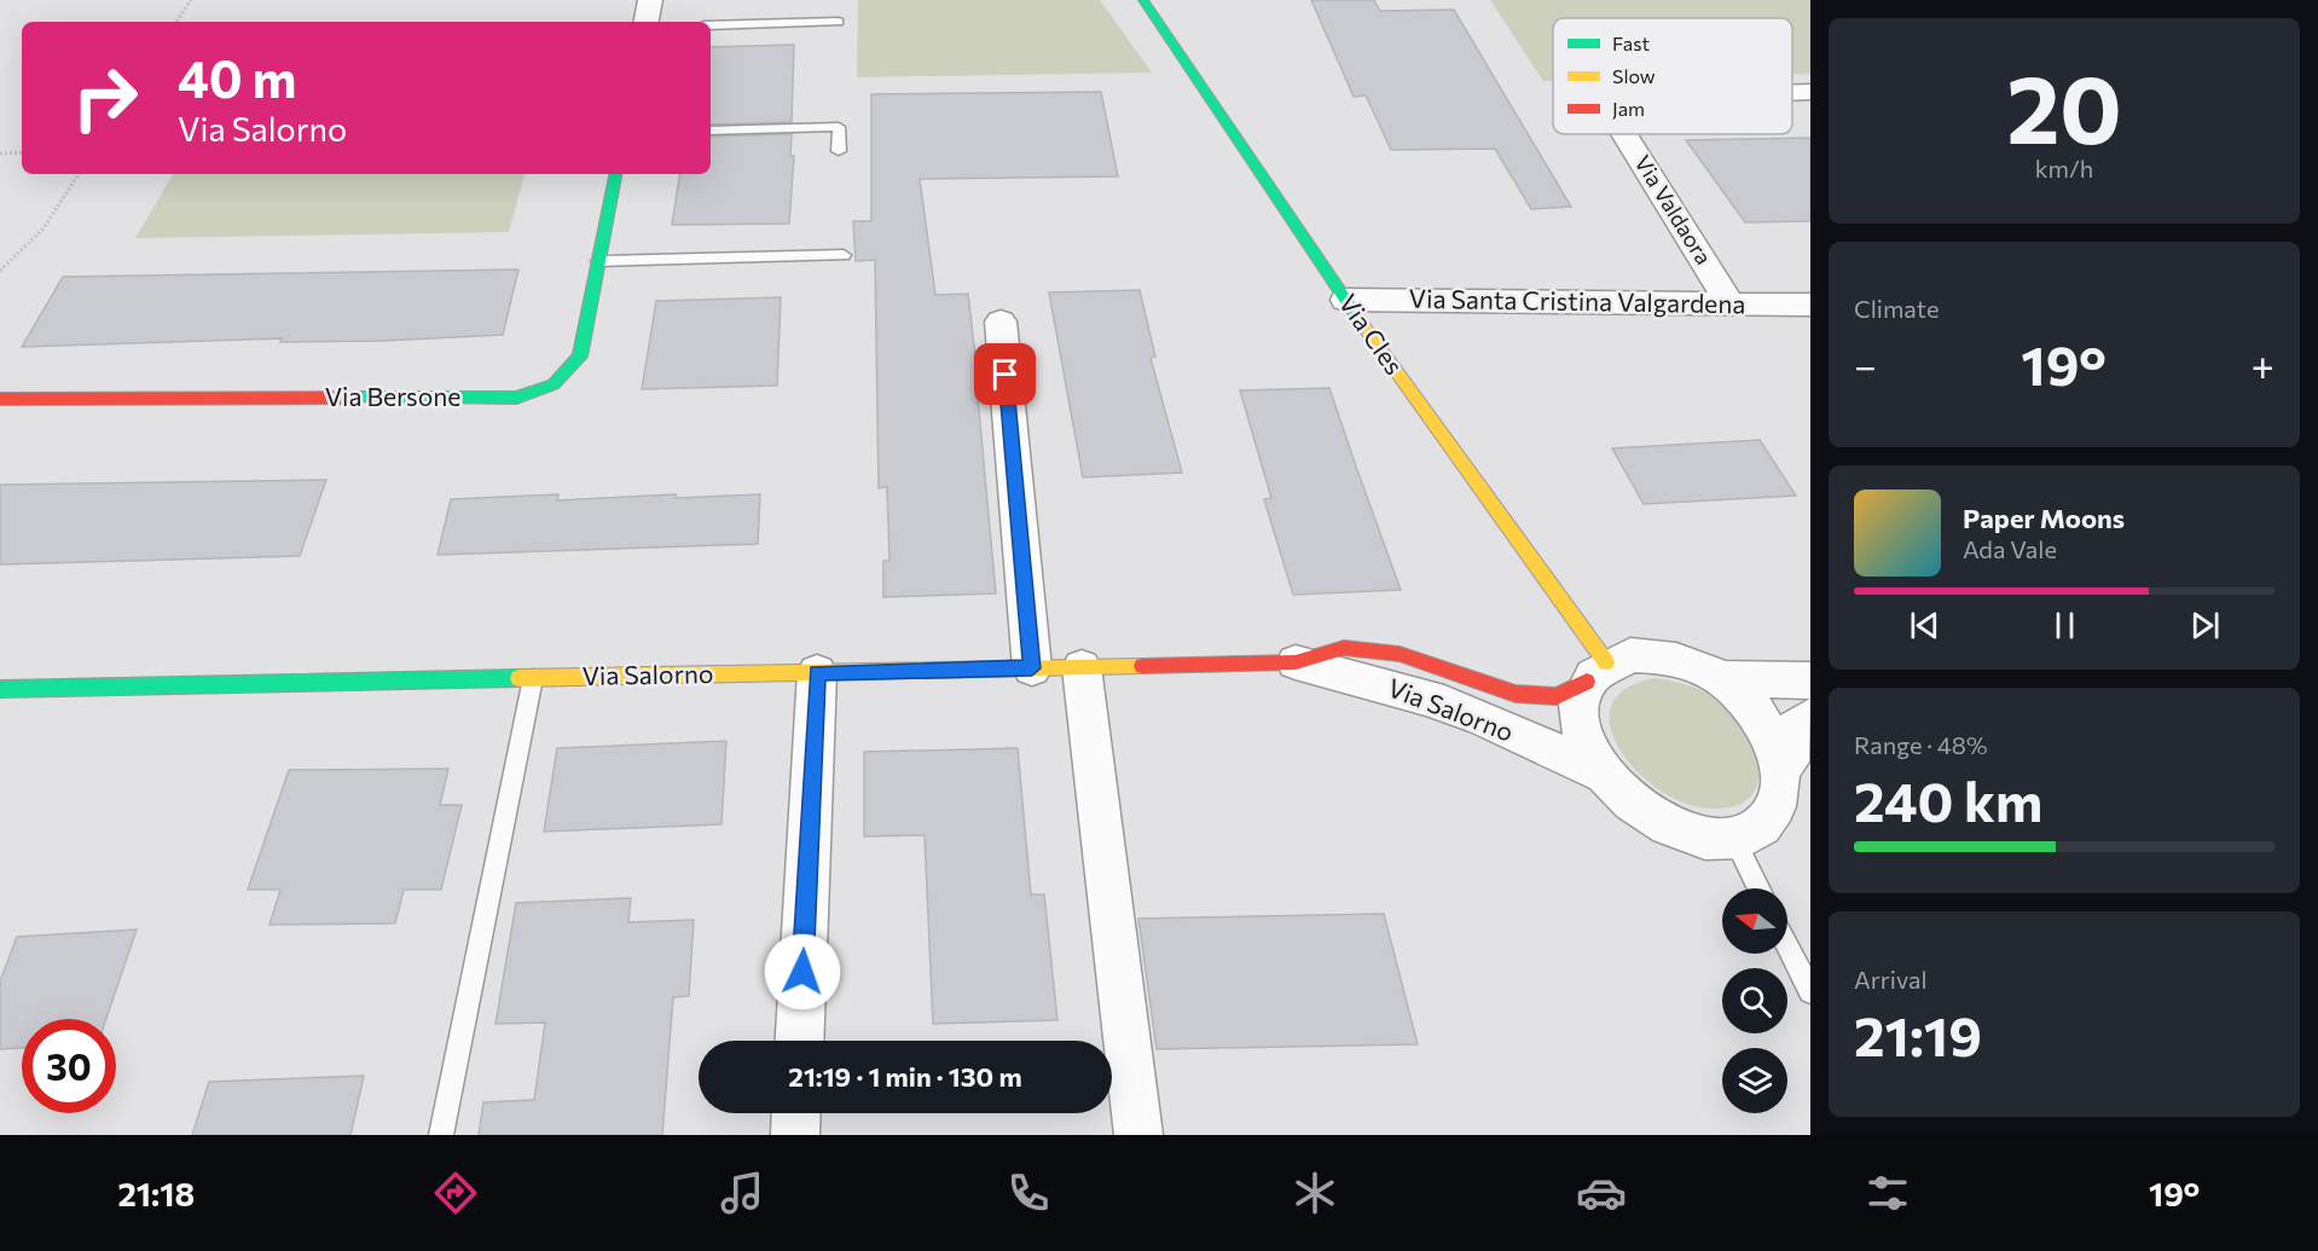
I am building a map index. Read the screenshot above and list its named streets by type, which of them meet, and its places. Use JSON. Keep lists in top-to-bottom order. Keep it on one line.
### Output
{"streets":{"street":["Via Valdaora","Via Santa Cristina Valgardena","Via Cles","Via Bersone","Via Salorno"]},"crossings":[["Via Valdaora","Via Santa Cristina Valgardena"],["Via Santa Cristina Valgardena","Via Cles"],["Via Cles","Via Salorno"]],"legend":["Fast","Slow","Jam"],"north":"left","page":{"tile":[["20","km/h"],"Climate",["Range · 48%","240 km"],["Arrival","21:19"]],"turn":["40 m","Via Salorno"],"heat":["−","19°","+"],"song":["Paper Moons","Ada Vale"],"limit":"30","trip":"21:19 · 1 min · 130 m","tabs":["21:18","19°"]}}
